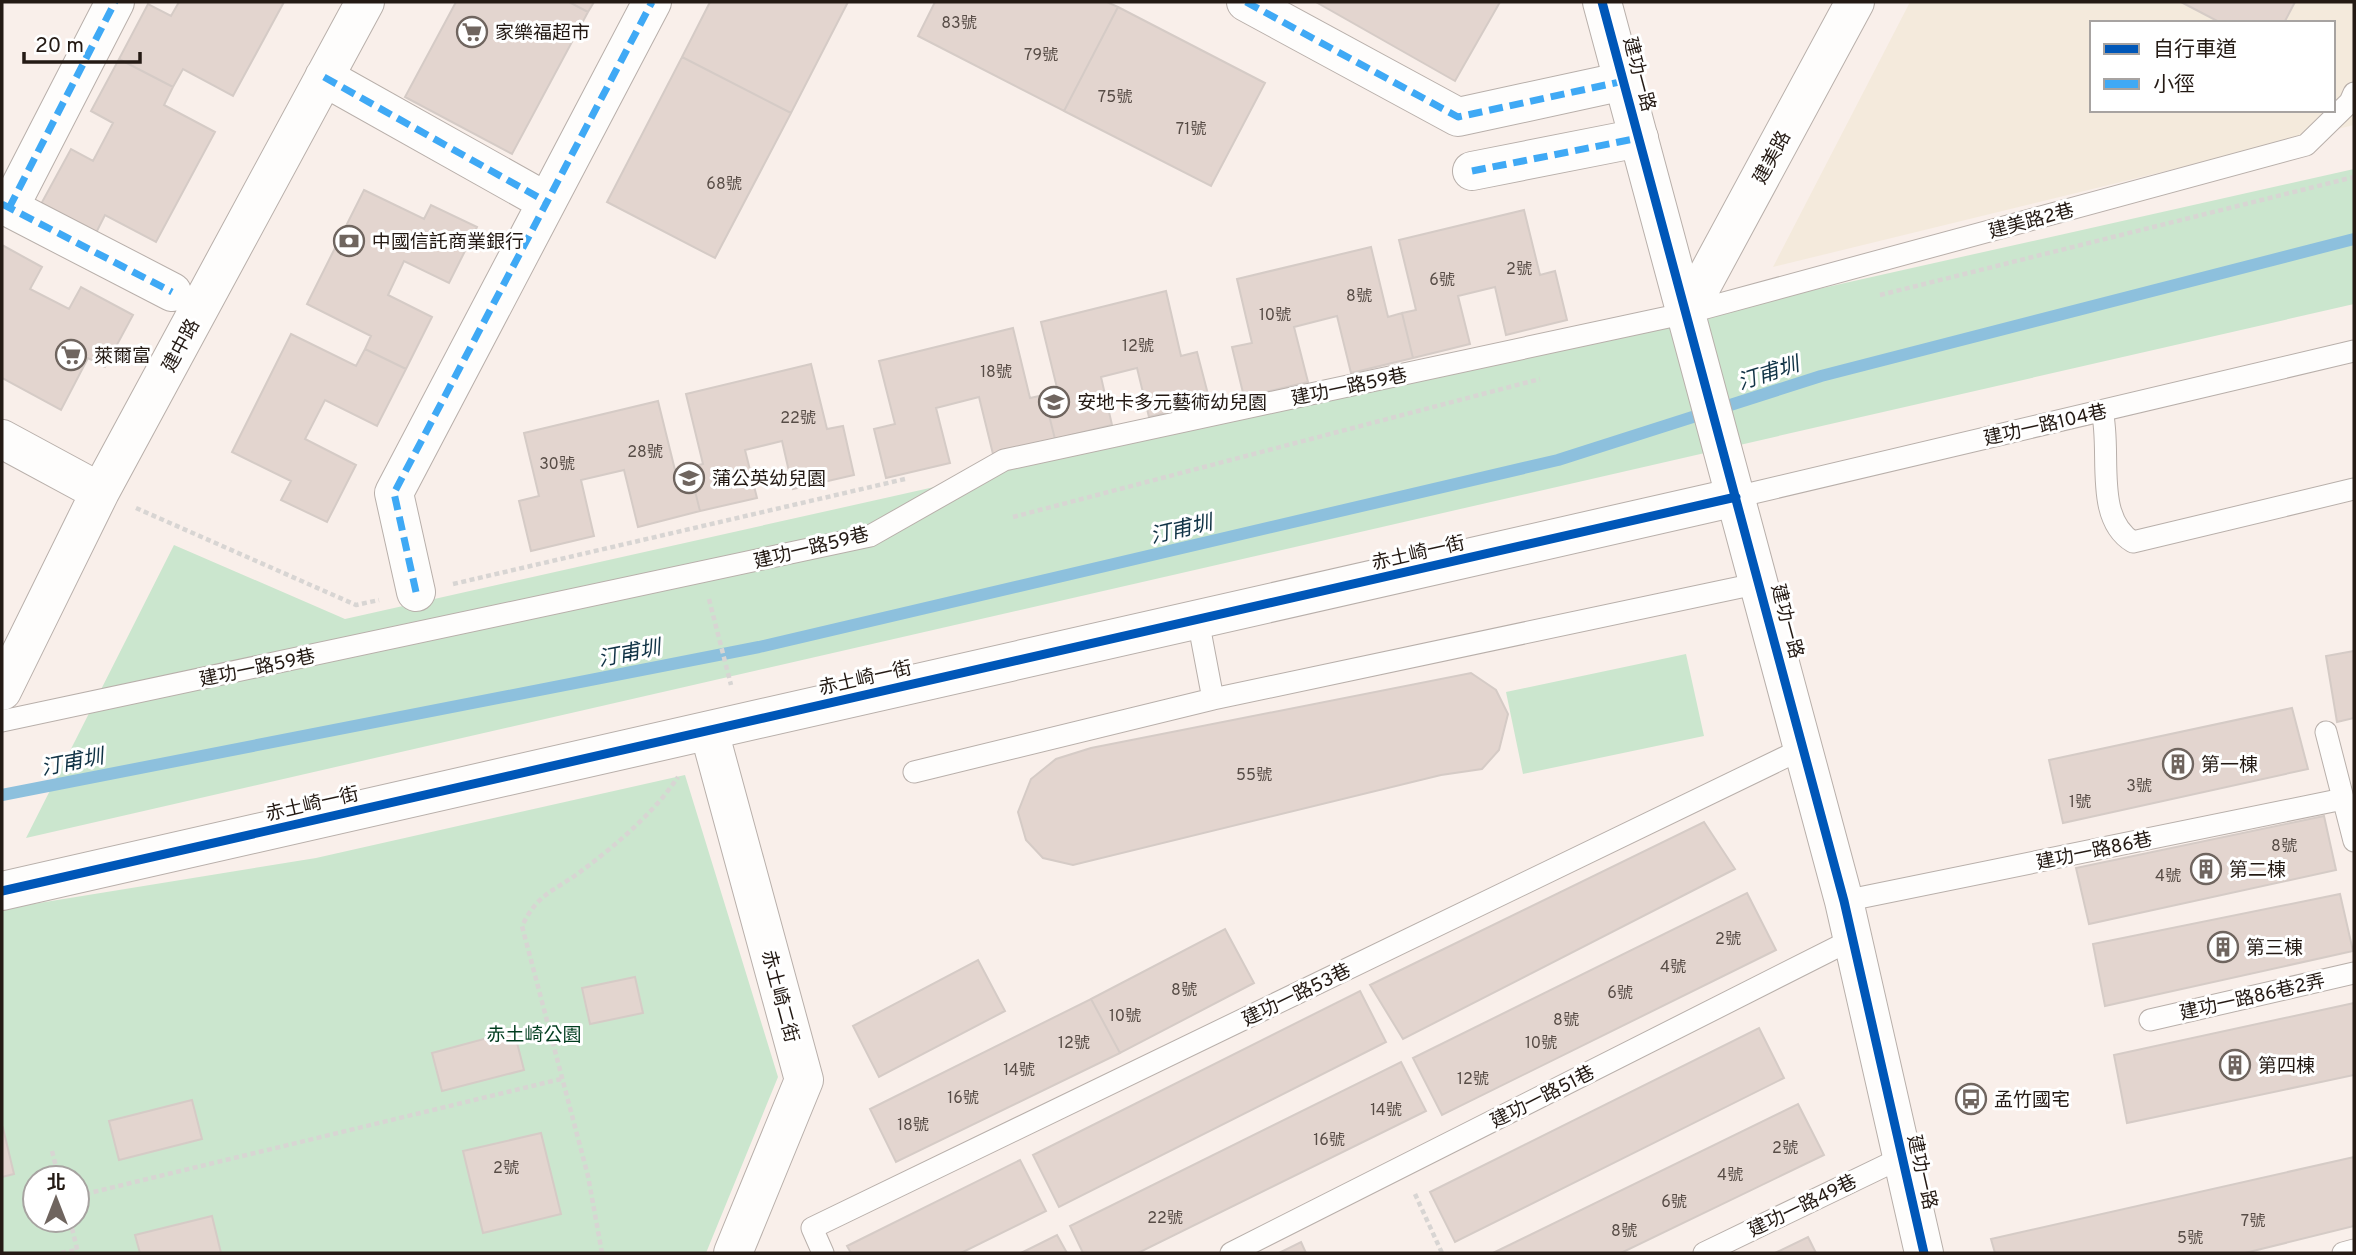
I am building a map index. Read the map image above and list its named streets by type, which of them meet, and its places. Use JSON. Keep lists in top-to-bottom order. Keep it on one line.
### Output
{"streets":{"street":["建功一路","建美路","建中路","赤土崎一街","赤土崎二街"],"lane":["建美路2巷","建功一路59巷","建功一路104巷","建功一路86巷","建功一路53巷","建功一路86巷2弄","建功一路51巷","建功一路49巷"]},"crossings":[["建功一路","建美路"],["建功一路","建美路2巷"],["建功一路","建功一路59巷"],["建功一路","建功一路104巷"],["建功一路","赤土崎一街"],["建功一路","建功一路86巷"],["建功一路","建功一路53巷"],["建功一路","建功一路51巷"],["建功一路","建功一路49巷"],["建美路","建美路2巷"],["建美路","建功一路59巷"],["建美路2巷","建功一路59巷"],["建功一路104巷","赤土崎一街"],["赤土崎一街","赤土崎二街"]],"water":["汀甫圳"],"parks":["赤土崎公園"],"places":{"supermarket":["家樂福超市","萊爾富"],"bank":["中國信託商業銀行"],"school or university":["安地卡多元藝術幼兒園","蒲公英幼兒園"],"building":["第一棟","第二棟","第三棟","第四棟"],"bus stop":["孟竹國宅"]},"house_numbers":["83號","79號","75號","71號","68號","2號","6號","8號","10號","12號","18號","22號","28號","30號","55號","3號","1號","8號","4號","2號","4號","8號","6號","10號","8號","12號","10號","14號","12號","16號","14號","18號","16號","2號","2號","4號","6號","22號","7號","8號","5號"],"legend":["自行車道","小徑"],"scale_bar":"20 m","north":"top"}
